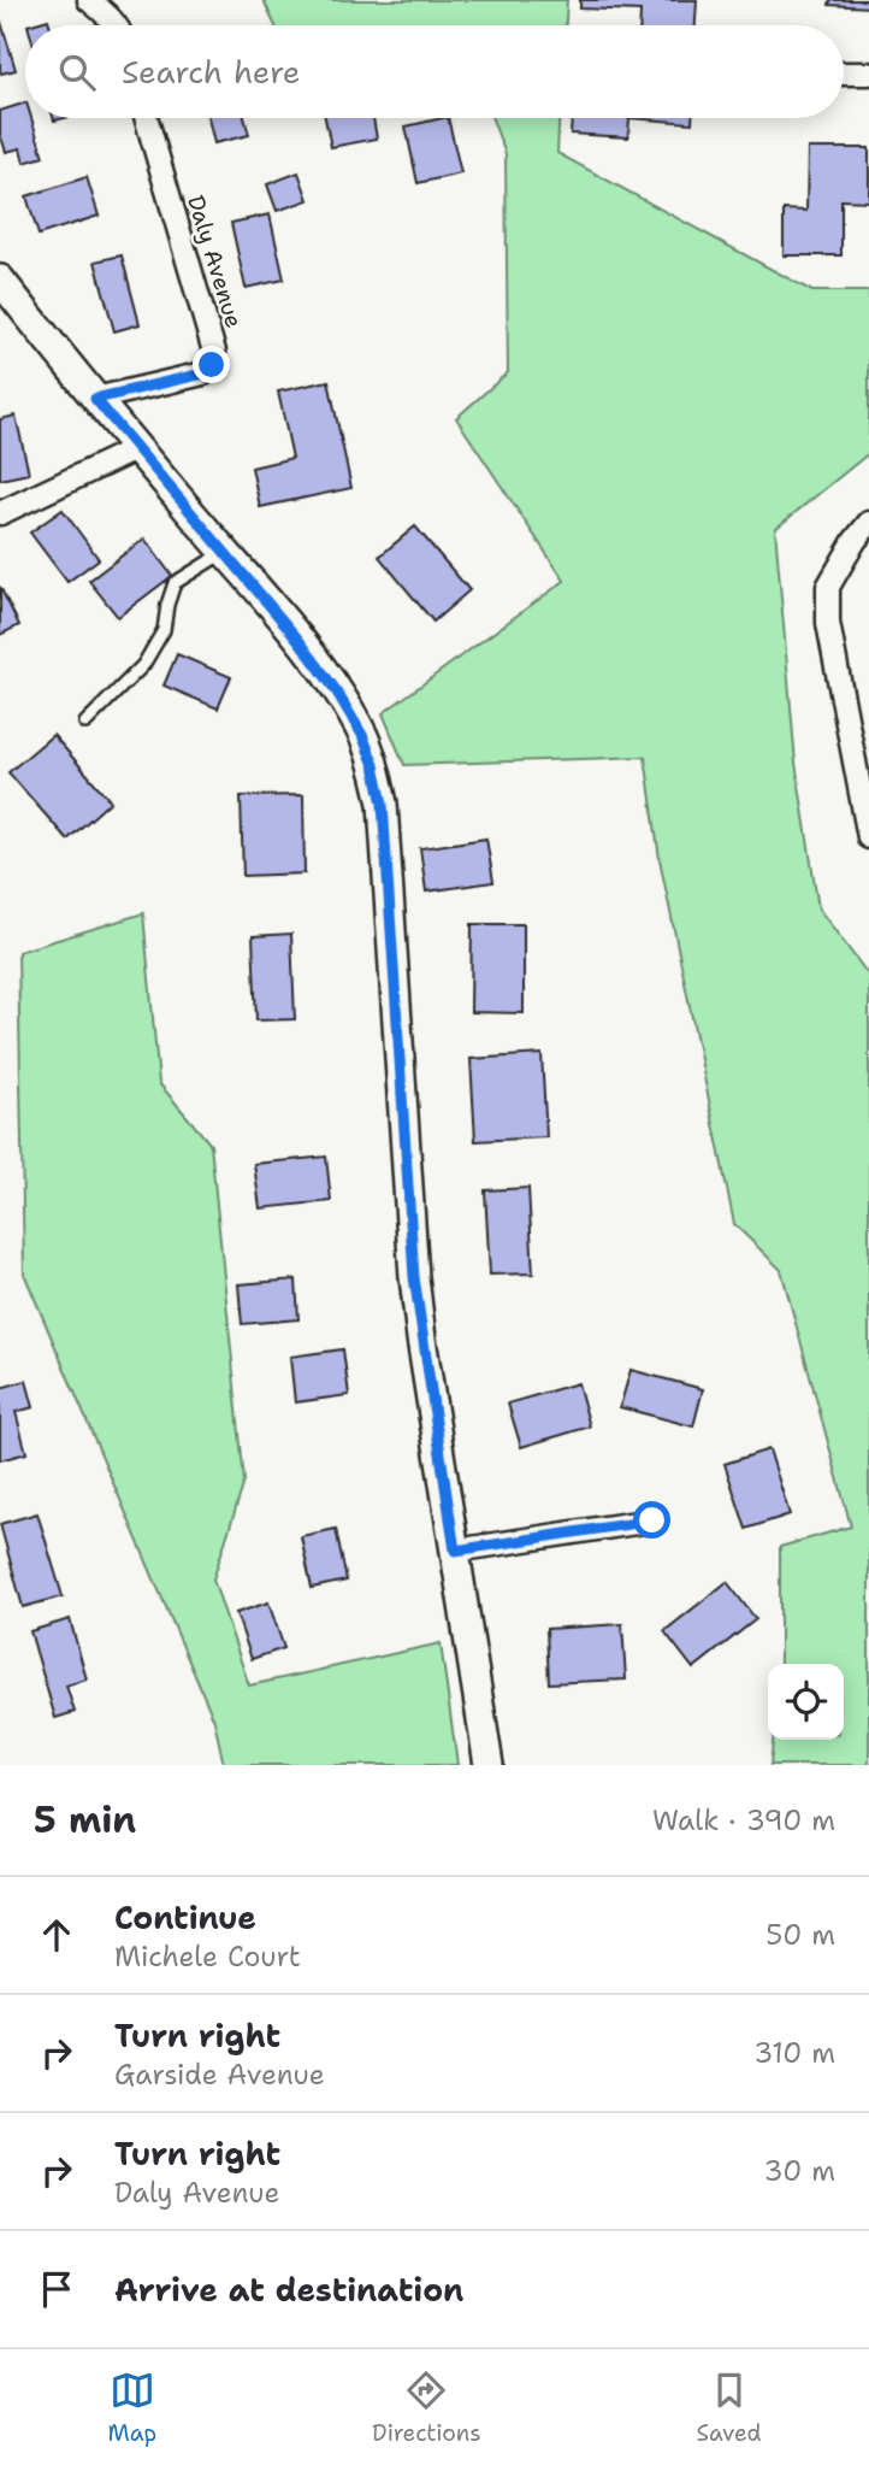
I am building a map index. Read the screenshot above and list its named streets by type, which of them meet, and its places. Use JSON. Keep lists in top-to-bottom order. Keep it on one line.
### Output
{"streets":{"street":["Daly Avenue"]},"page":{"search":"Search here","heading":["5 min","Walk · 390 m"],"list":[["Continue","Michele Court","50 m"],["Turn right","Garside Avenue","310 m"],["Turn right","Daly Avenue","30 m"],"Arrive at destination"],"nav":["Map","Directions","Saved"]}}
